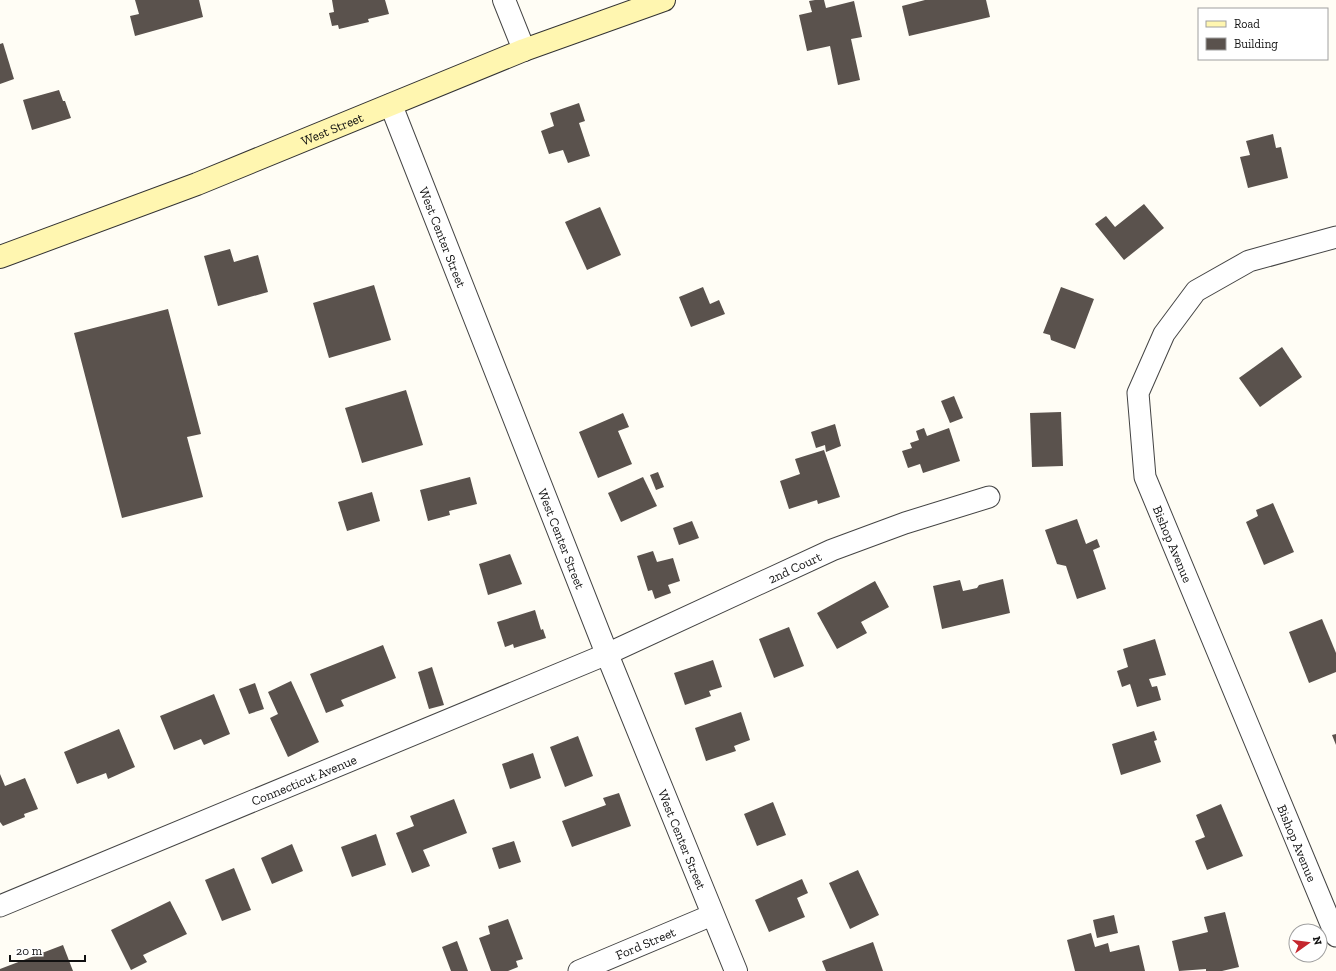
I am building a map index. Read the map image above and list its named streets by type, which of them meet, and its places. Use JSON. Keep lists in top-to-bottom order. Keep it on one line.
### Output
{"streets":{"main road":["West Street"],"street":["West Center Street","Bishop Avenue","2nd Court","Connecticut Avenue","Ford Street"]},"crossings":[["West Street","West Center Street"],["West Center Street","2nd Court"],["West Center Street","Connecticut Avenue"],["West Center Street","Ford Street"],["2nd Court","Connecticut Avenue"]],"legend":["Road","Building"],"scale_bar":"20 m","north":"right"}
